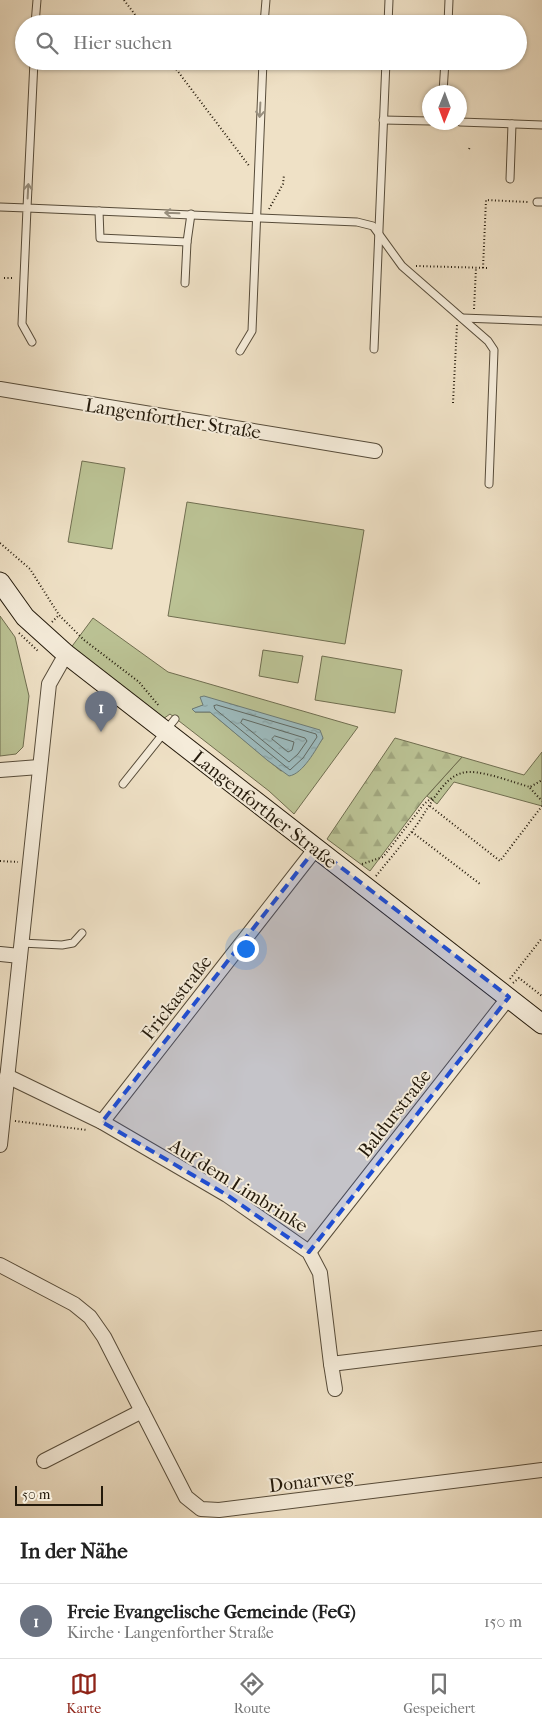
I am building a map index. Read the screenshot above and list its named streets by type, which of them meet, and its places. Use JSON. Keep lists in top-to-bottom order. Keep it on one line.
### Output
{"streets":{"main road":["Langenforther Straße"],"street":["Frickastraße","Baldurstraße","Auf dem Limbrinke","Donarweg"]},"crossings":[["Langenforther Straße","Frickastraße"],["Langenforther Straße","Baldurstraße"],["Frickastraße","Auf dem Limbrinke"],["Baldurstraße","Auf dem Limbrinke"]],"scale_bar":"50 m","north":"bottom","page":{"search":"Hier suchen","pins":"1","scale":"50 m","heading":"In der Nähe","list":[{"mark":"1","name":"Freie Evangelische Gemeinde (FeG)","note":"Kirche · Langenforther Straße","value":"150 m"}],"nav":["Karte","Route","Gespeichert"]}}
